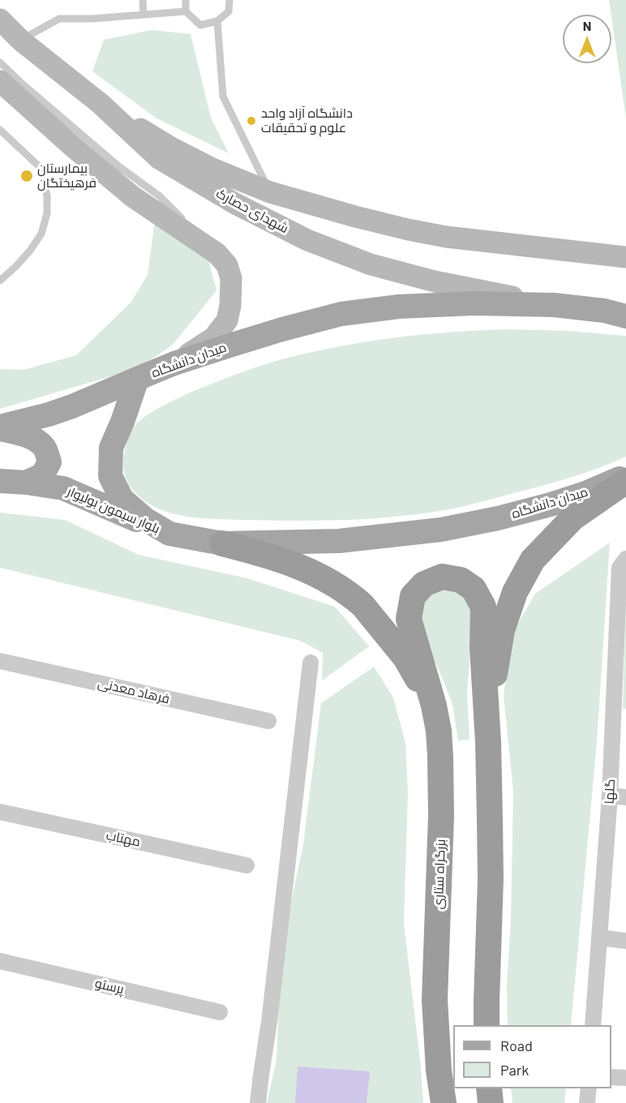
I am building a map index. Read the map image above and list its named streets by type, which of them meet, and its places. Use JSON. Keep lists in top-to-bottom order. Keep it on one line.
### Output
{"streets":{"highway":["بزرگراه ستاری"],"main road":["شهدای حصارک","میدان دانشگاه","بلوار سیمون بولیوار"],"street":["فرهاد معدنی","گلها","مهتاب","پرستو"]},"crossings":[["شهدای حصارک","میدان دانشگاه"],["میدان دانشگاه","بلوار سیمون بولیوار"]],"places":["دانشگاه آزاد واحد علوم و تحقیقات","بیمارستان فرهیختگان"],"legend":["Road","Park"],"north":"top"}
